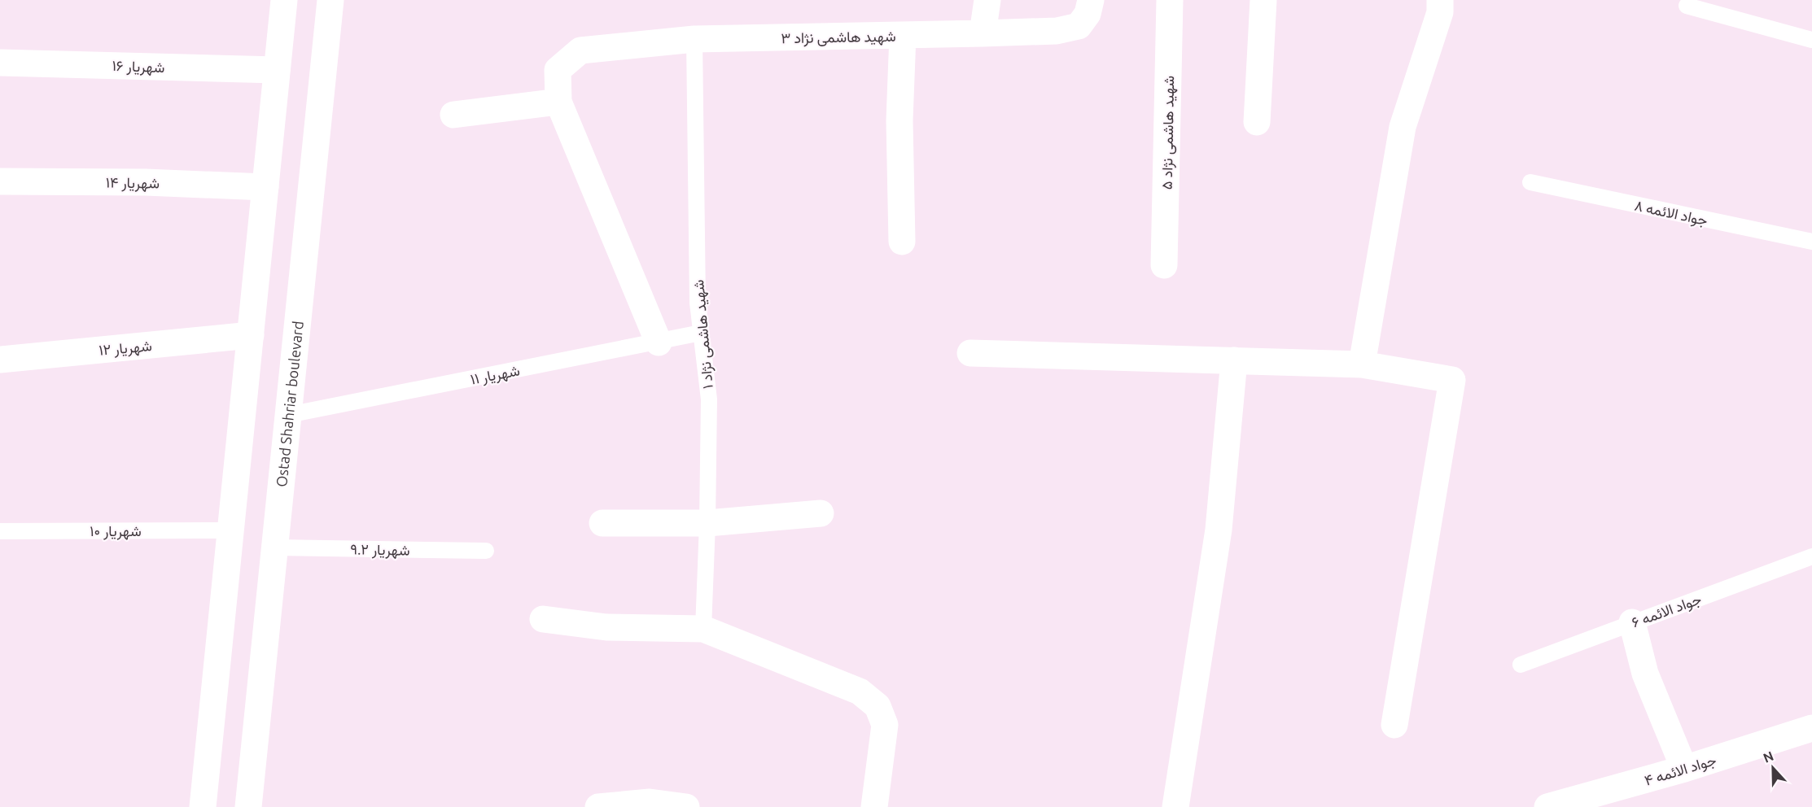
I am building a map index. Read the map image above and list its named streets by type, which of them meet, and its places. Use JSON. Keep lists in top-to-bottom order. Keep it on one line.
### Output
{"streets":{"street":["شهید هاشمی نژاد ۳","شهریار ۱۶","شهید هاشمی نژاد ۵","شهریار ۱۴","شهریار ۱۲","Ostad Shahriar boulevard","جواد الائمه ۴"],"lane":["جواد الائمه ۸","شهید هاشمی نژاد ۱","شهریار ۱۱","شهریار ۱۰","شهریار ۹.۲","جواد الائمه ۶"]},"crossings":[["شهید هاشمی نژاد ۳","شهید هاشمی نژاد ۱"],["شهید هاشمی نژاد ۱","شهریار ۱۱"],["شهریار ۱۱","Ostad Shahriar boulevard"],["Ostad Shahriar boulevard","شهریار ۹.۲"]],"north":"top"}
